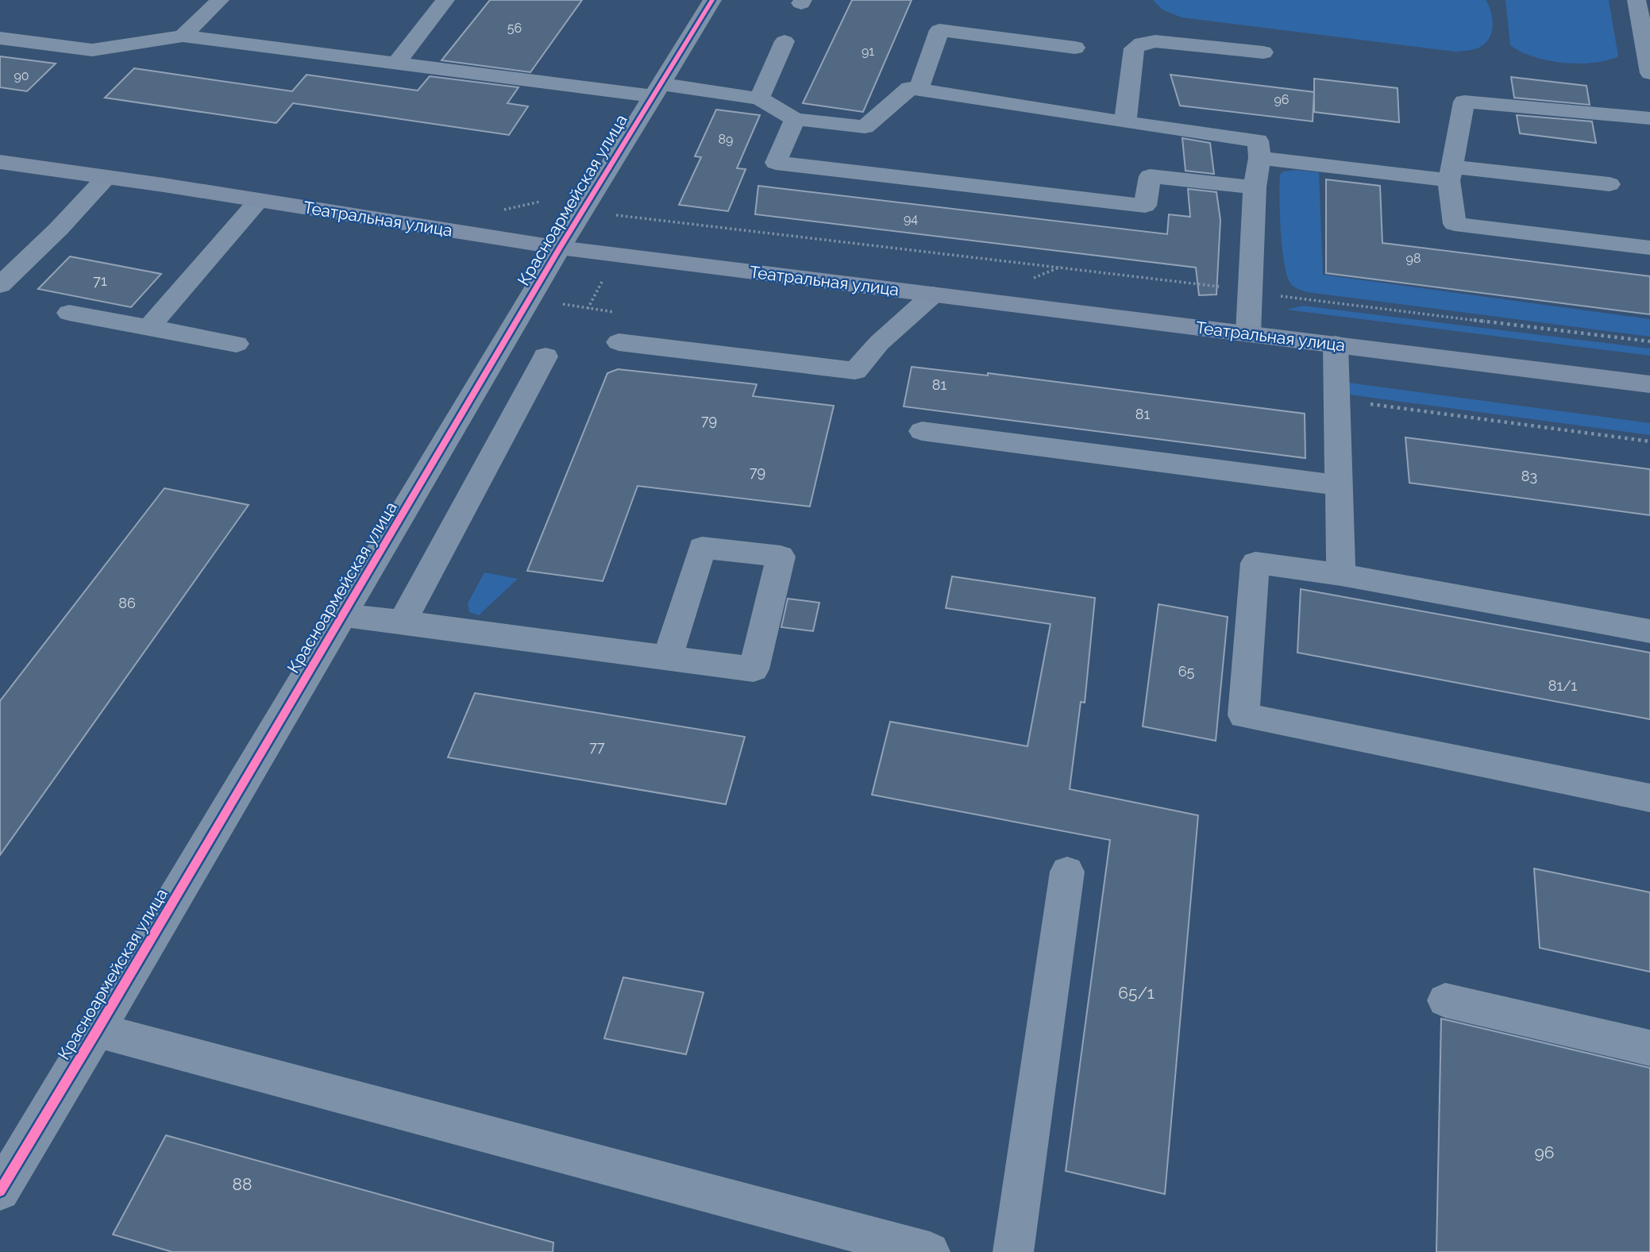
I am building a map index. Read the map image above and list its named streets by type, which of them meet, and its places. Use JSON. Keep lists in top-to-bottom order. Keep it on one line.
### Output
{"streets":{"main road":["Театральная улица"],"street":["Красноармейская улица"]},"crossings":[["Красноармейская улица","Театральная улица"]],"house_numbers":["56","91","90","96","89","94","98","71","81","81","79","79","83","86","65","81/1","77","65/1","96","88"]}
